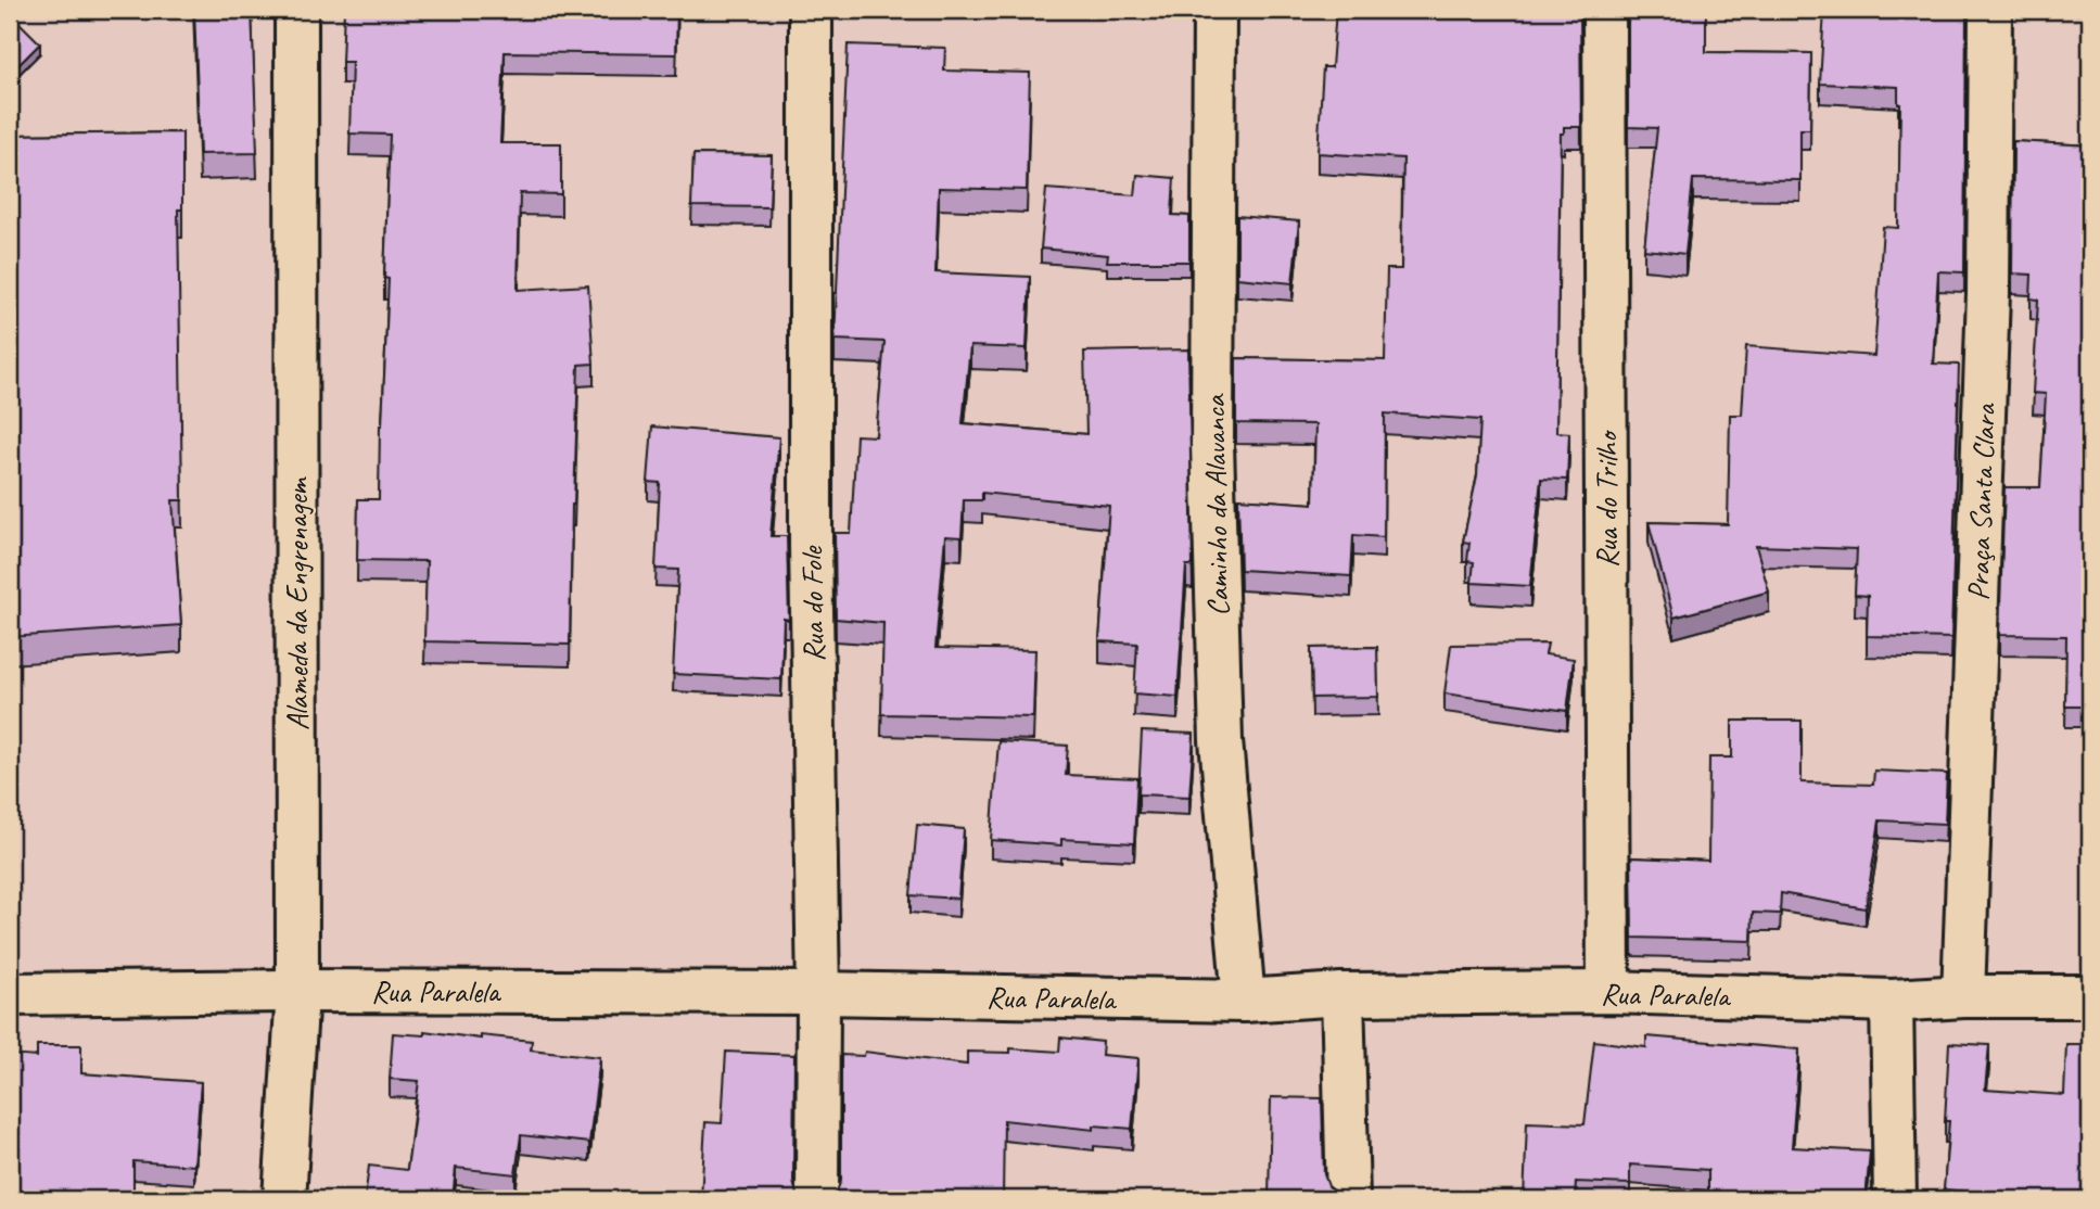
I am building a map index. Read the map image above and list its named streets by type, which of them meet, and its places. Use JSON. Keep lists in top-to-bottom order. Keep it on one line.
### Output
{"streets":{"street":["Rua do Trilho","Praça Santa Clara","Caminho da Alavanca","Alameda da Engrenagem","Rua do Fole","Rua Paralela"]},"crossings":[["Rua do Trilho","Rua Paralela"],["Praça Santa Clara","Rua Paralela"],["Caminho da Alavanca","Rua Paralela"],["Alameda da Engrenagem","Rua Paralela"],["Rua do Fole","Rua Paralela"]]}
